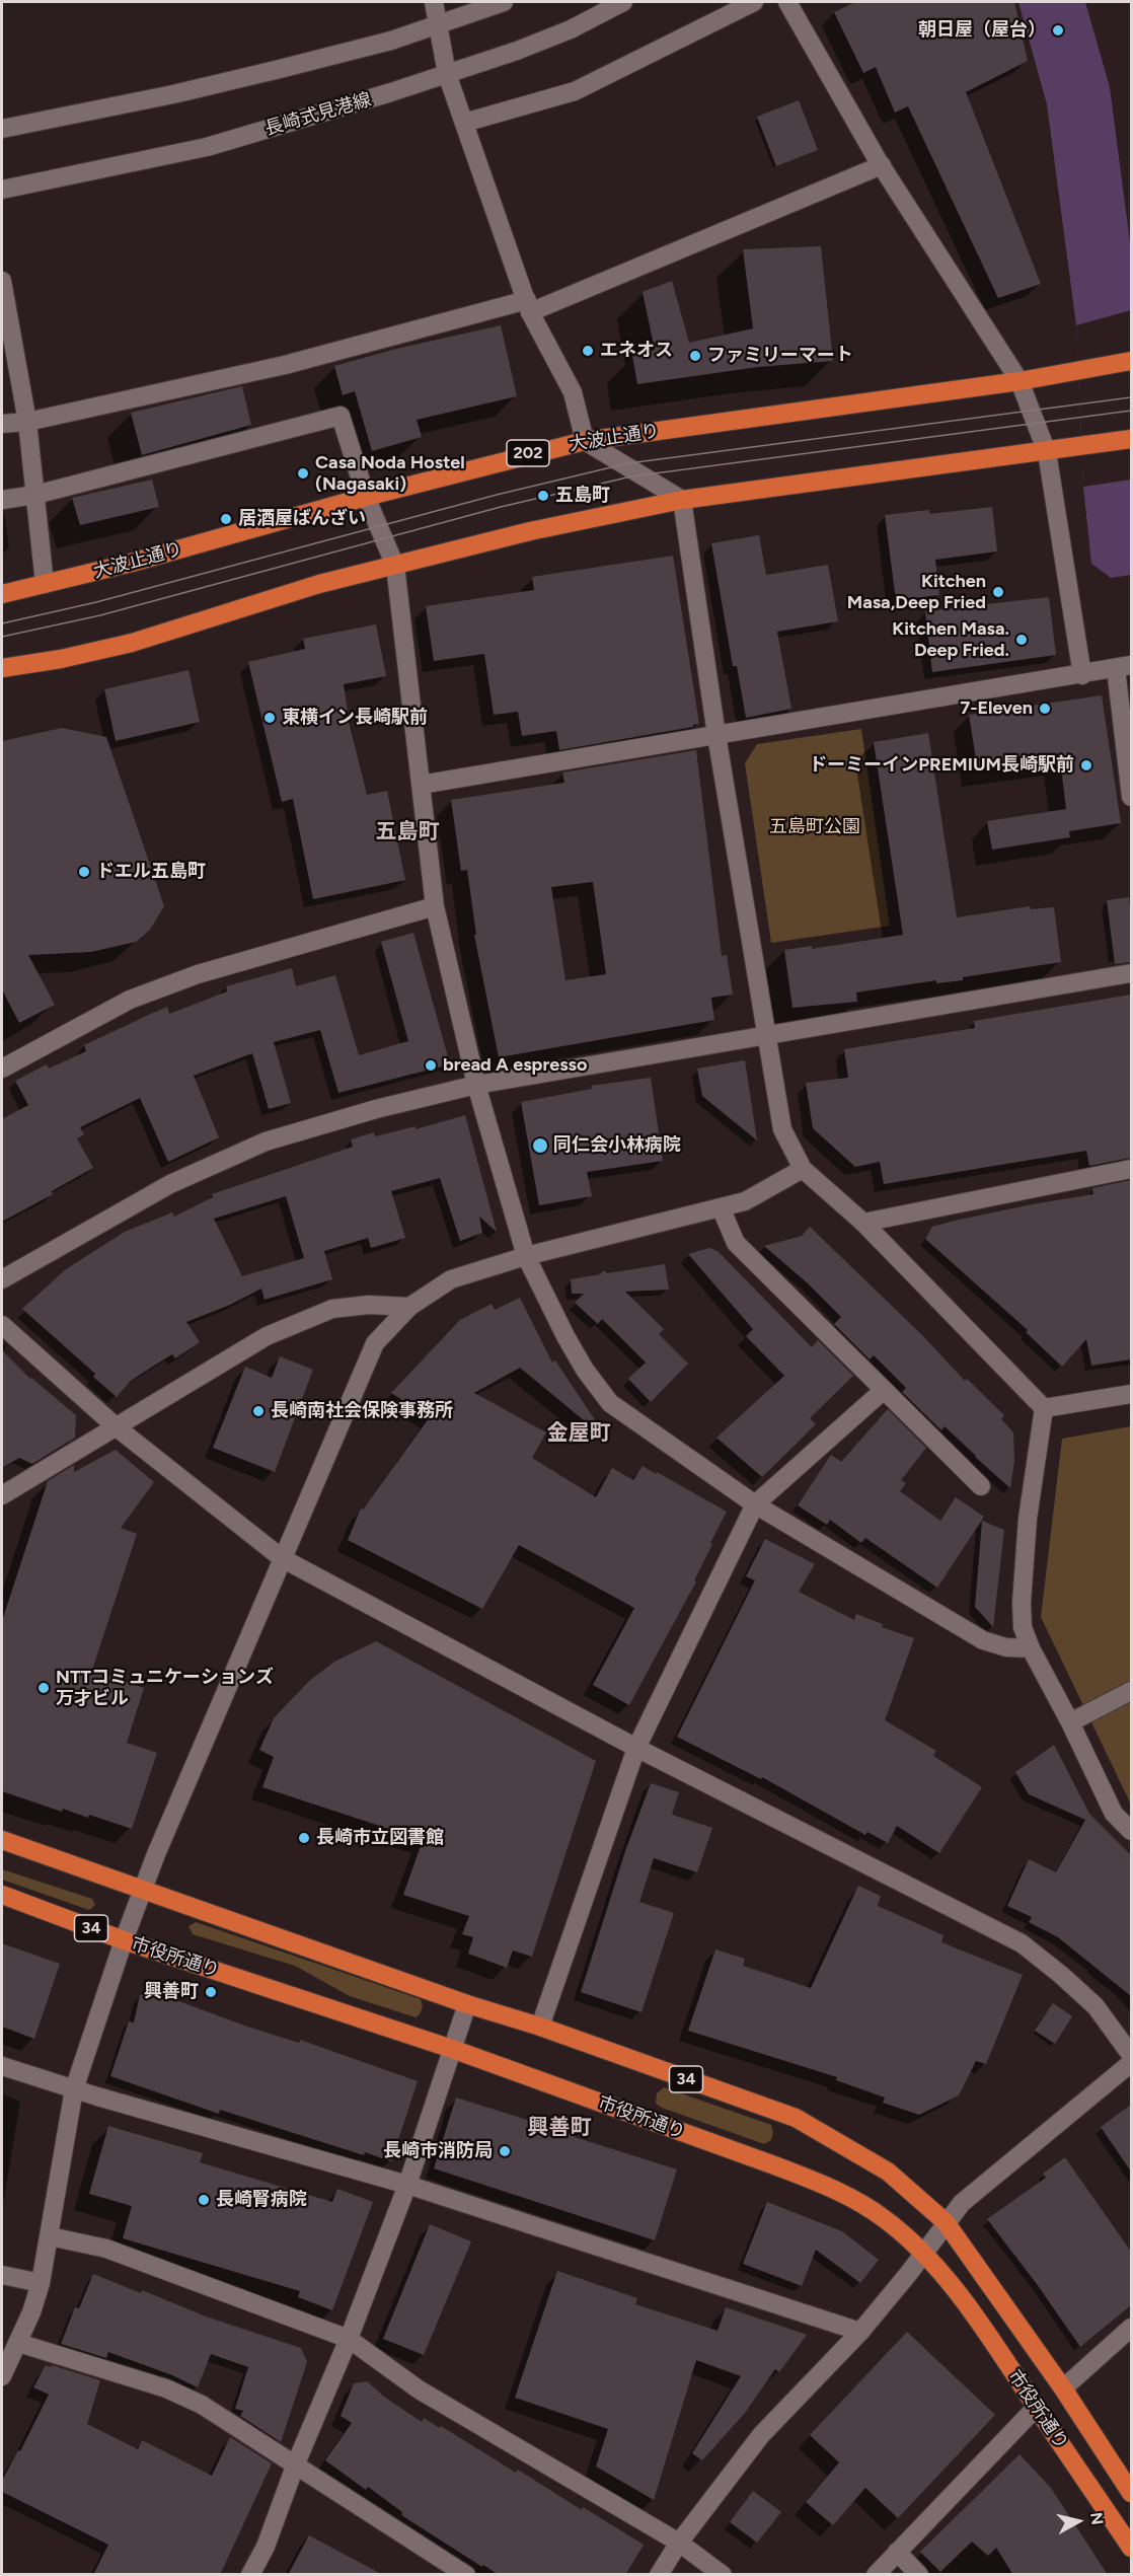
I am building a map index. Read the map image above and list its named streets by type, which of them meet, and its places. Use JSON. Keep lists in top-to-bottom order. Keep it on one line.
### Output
{"streets":{"highway":["大波止通り","202","34","市役所通り"],"street":["長崎式見港線"]},"districts":["五島町","金屋町","興善町"],"parks":["五島町公園"],"places":["朝日屋（屋台）","エネオス","ファミリーマート","Casa Noda Hostel (Nagasaki)","五島町","居酒屋ばんざい","Kitchen Masa,Deep Fried","Kitchen Masa. Deep Fried.","7-Eleven","東横イン長崎駅前","ドーミーインPREMIUM長崎駅前","ドエル五島町","bread A espresso","同仁会小林病院","長崎南社会保険事務所","NTTコミュニケーションズ 万才ビル","長崎市立図書館","興善町","長崎市消防局","長崎腎病院"],"north":"right"}
